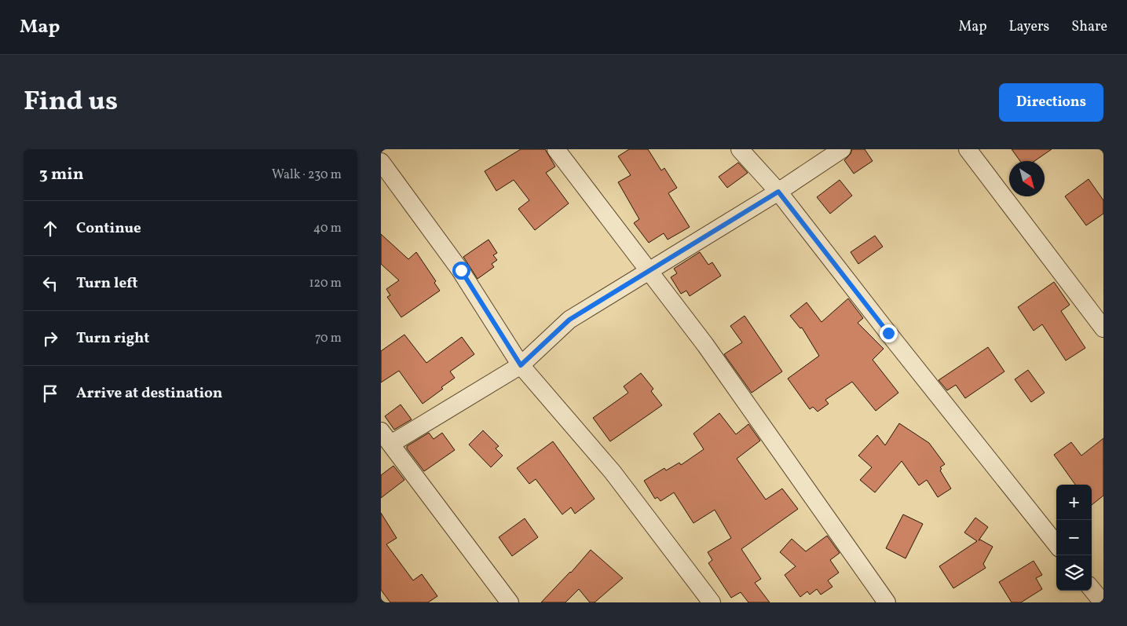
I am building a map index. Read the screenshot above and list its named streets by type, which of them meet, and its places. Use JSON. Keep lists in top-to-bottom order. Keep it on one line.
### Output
{"north":"bottom right","page":{"header":"Map","nav":["Map","Layers","Share"],"title":"Find us","buttons":"Directions","heading":["3 min","Walk · 230 m"],"list":[["Continue","40 m"],["Turn left","120 m"],["Turn right","70 m"],"Arrive at destination"],"map_buttons":["+","−"]}}
